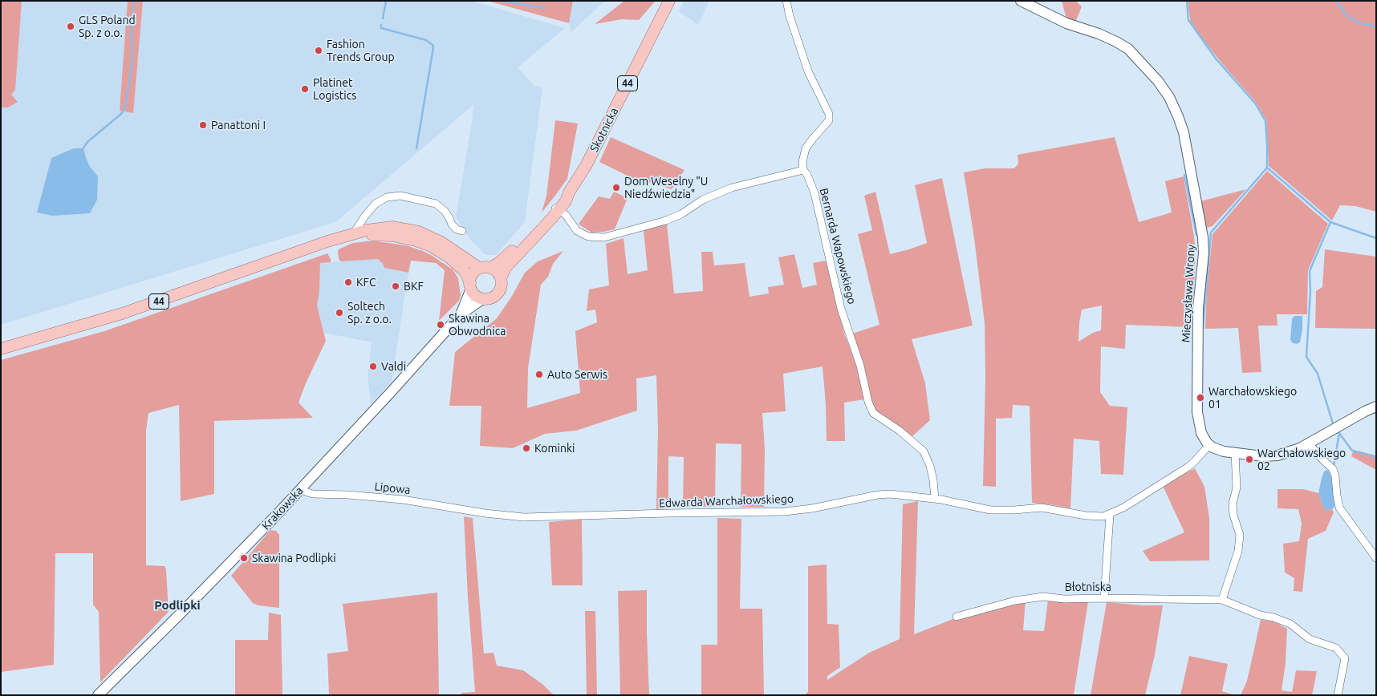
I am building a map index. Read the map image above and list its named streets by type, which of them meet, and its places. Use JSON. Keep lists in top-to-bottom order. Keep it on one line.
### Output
{"streets":{"main road":["44","Skotnicka"],"street":["Bernarda Wapowskiego","Mieczysława Wrony","Lipowa","Edwarda Warchałowskiego","Krakowska","Błotniska"]},"crossings":[["44","Skotnicka"],["44","Krakowska"],["Bernarda Wapowskiego","Edwarda Warchałowskiego"],["Mieczysława Wrony","Edwarda Warchałowskiego"],["Lipowa","Edwarda Warchałowskiego"],["Lipowa","Krakowska"]],"districts":["Podlipki"],"places":["GLS Poland Sp. z o.o.","Fashion Trends Group","Platinet Logistics","Panattoni I","Dom Weselny \"U Niedźwiedzia\"","KFC","BKF","Soltech Sp. z o.o.","Skawina Obwodnica","Valdi","Auto Serwis","Warchałowskiego 01","Kominki","Warchałowskiego 02","Skawina Podlipki"]}
